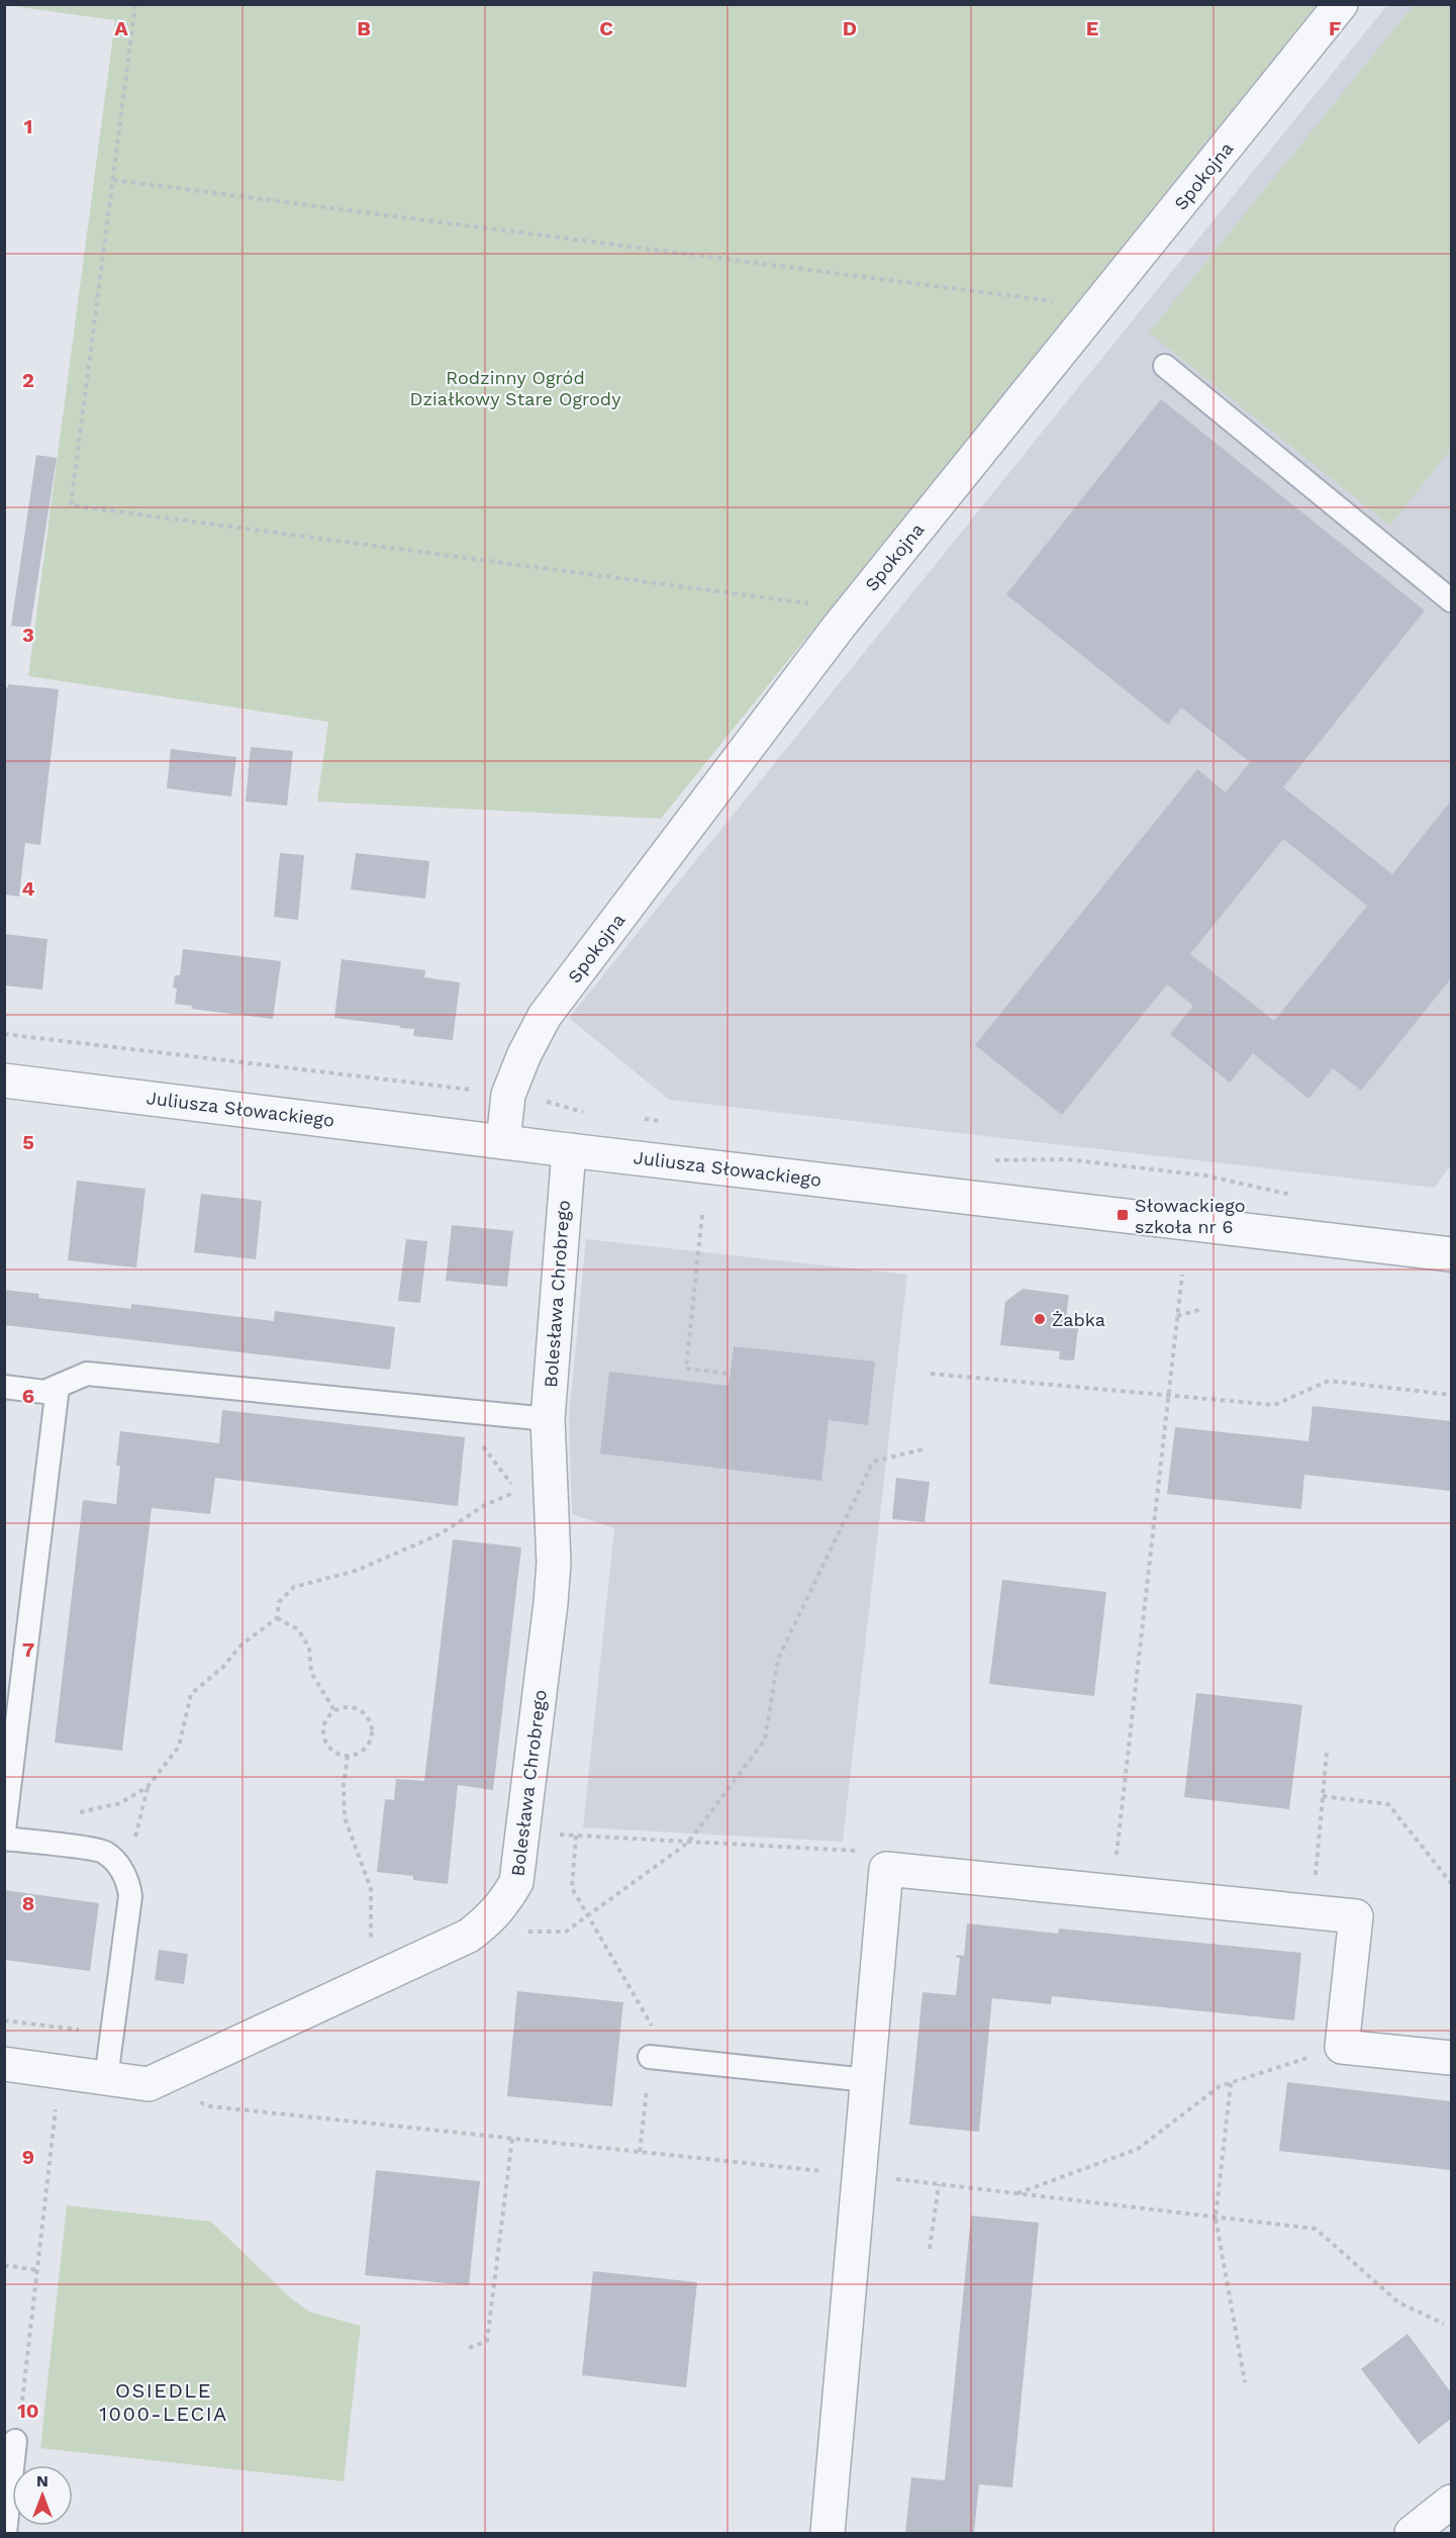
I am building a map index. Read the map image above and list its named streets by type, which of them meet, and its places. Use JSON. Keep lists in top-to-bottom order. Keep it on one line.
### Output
{"streets":{"street":["Spokojna","Juliusza Słowackiego","Bolesława Chrobrego"]},"crossings":[["Spokojna","Juliusza Słowackiego"],["Juliusza Słowackiego","Bolesława Chrobrego"]],"districts":["OSIEDLE 1000-LECIA"],"parks":["Rodzinny Ogród Działkowy Stare Ogrody"],"places":{"transit":["Słowackiego szkoła nr 6"],"other":["Żabka"]},"north":"top","grid":{"columns":["A","B","C","D","E","F"],"rows":["1","2","3","4","5","6","7","8","9","10"]}}
